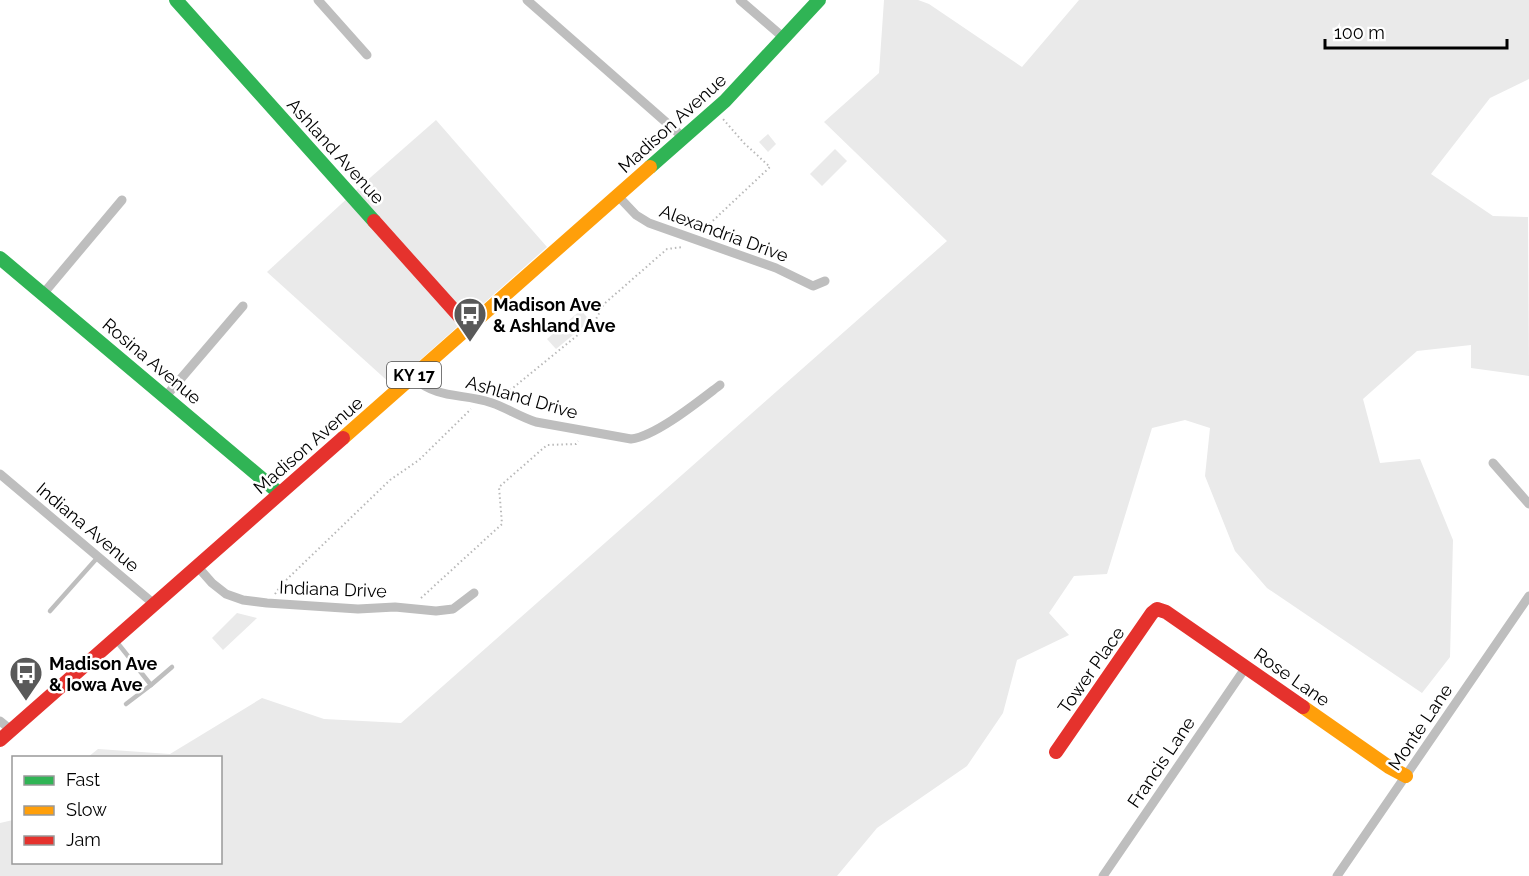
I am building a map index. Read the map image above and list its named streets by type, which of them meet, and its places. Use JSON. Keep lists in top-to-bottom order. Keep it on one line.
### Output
{"streets":{"street":["Madison Avenue","Ashland Avenue","Alexandria Drive","Rosina Avenue","KY 17","Ashland Drive","Indiana Avenue","Indiana Drive","Tower Place","Rose Lane","Monte Lane","Francis Lane"]},"crossings":[["Madison Avenue","Ashland Avenue"],["Madison Avenue","Alexandria Drive"],["Madison Avenue","Rosina Avenue"],["Madison Avenue","Ashland Drive"],["Madison Avenue","Indiana Avenue"],["Madison Avenue","Indiana Drive"],["Tower Place","Rose Lane"],["Rose Lane","Monte Lane"],["Rose Lane","Francis Lane"]],"places":{"bus stop":["Madison Ave & Ashland Ave","Madison Ave & Iowa Ave"]},"legend":["Fast","Slow","Jam"],"scale_bar":"100 m"}
